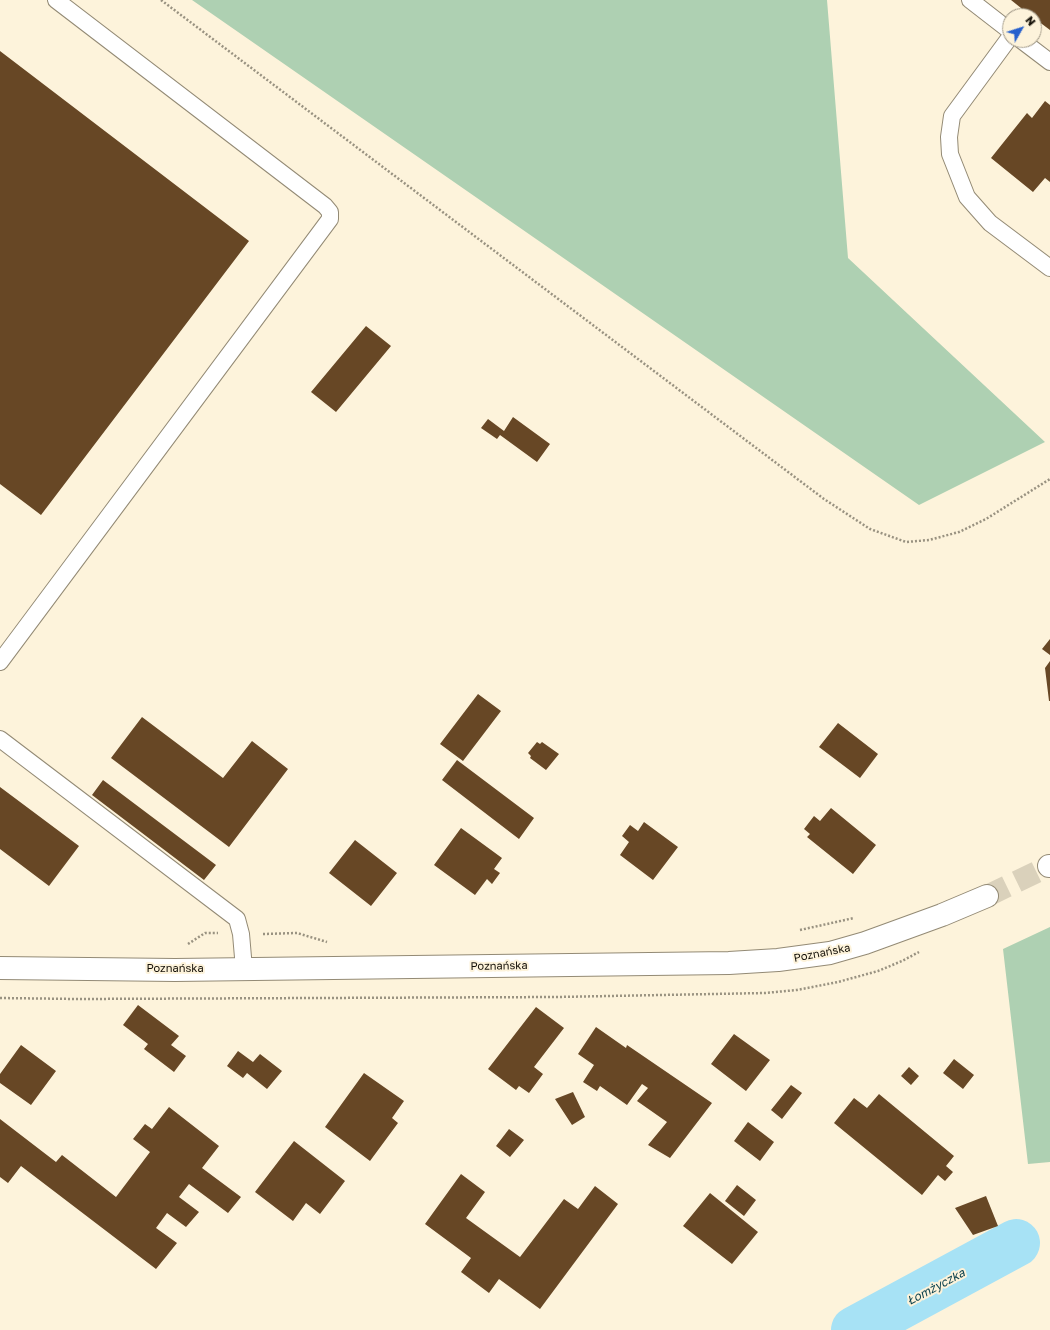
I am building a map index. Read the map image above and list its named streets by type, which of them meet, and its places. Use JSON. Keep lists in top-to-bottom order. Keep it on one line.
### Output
{"streets":{"street":["Poznańska"]},"water":["Łomżyczka"],"north":"top right"}
